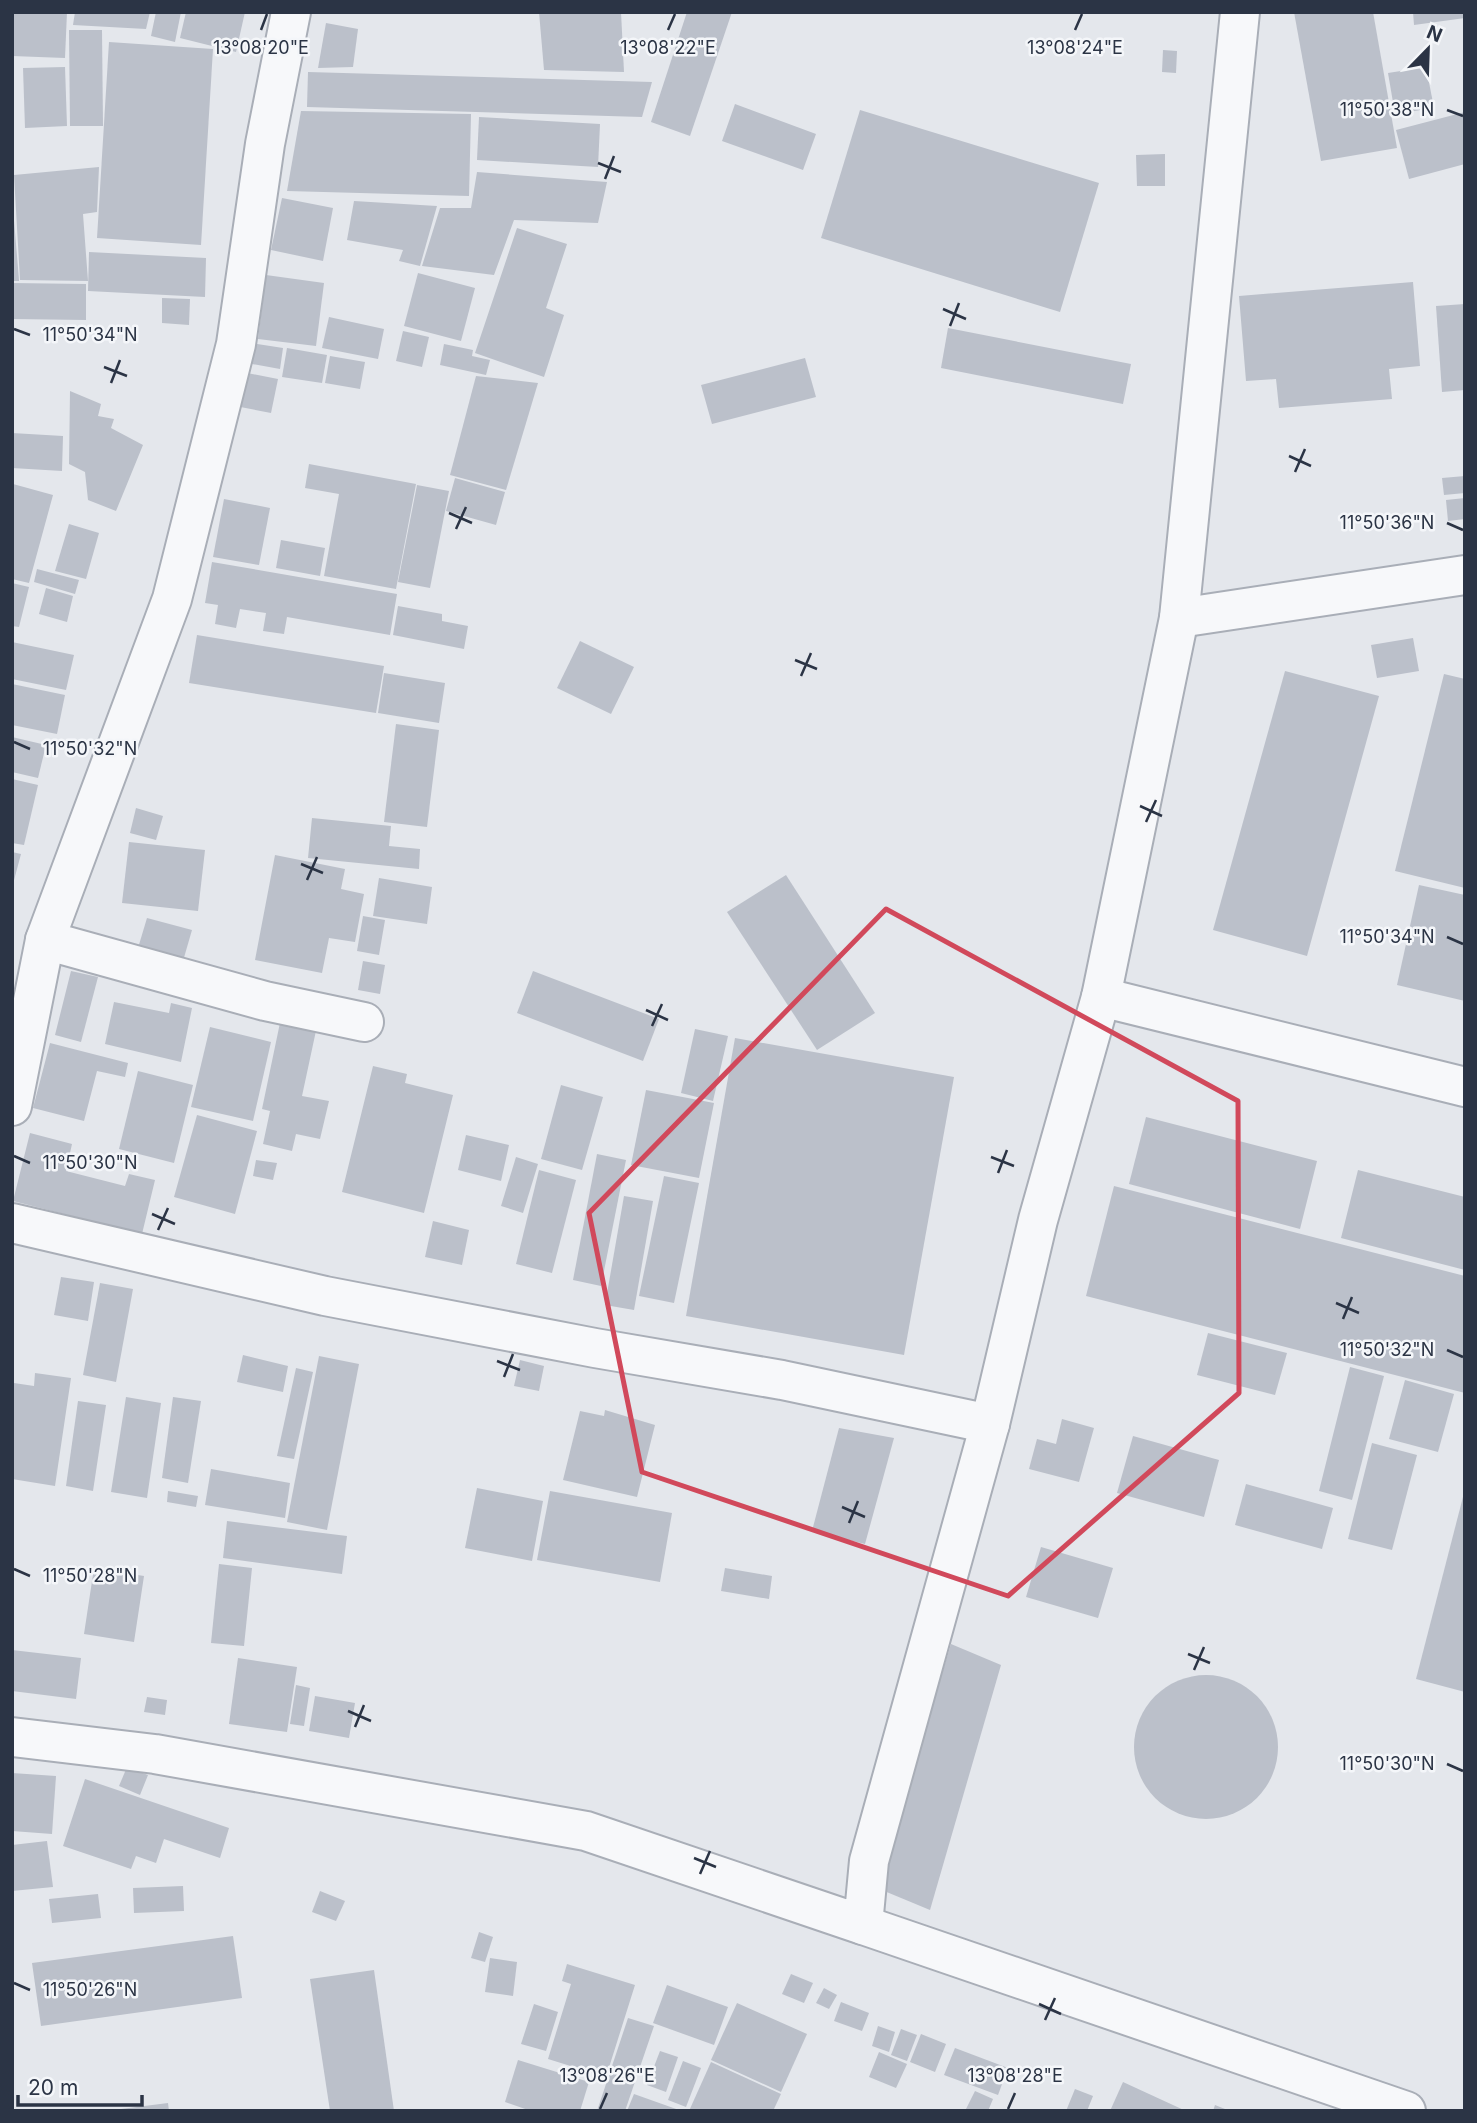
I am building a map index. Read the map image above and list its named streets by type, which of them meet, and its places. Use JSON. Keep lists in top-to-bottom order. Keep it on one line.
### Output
{"scale_bar":"20 m","north":"top right","coordinates":["13°08'20\"E","13°08'22\"E","13°08'24\"E","11°50'38\"N","11°50'34\"N","11°50'36\"N","11°50'32\"N","11°50'30\"N","11°50'28\"N","11°50'26\"N","13°08'26\"E","13°08'28\"E"]}
